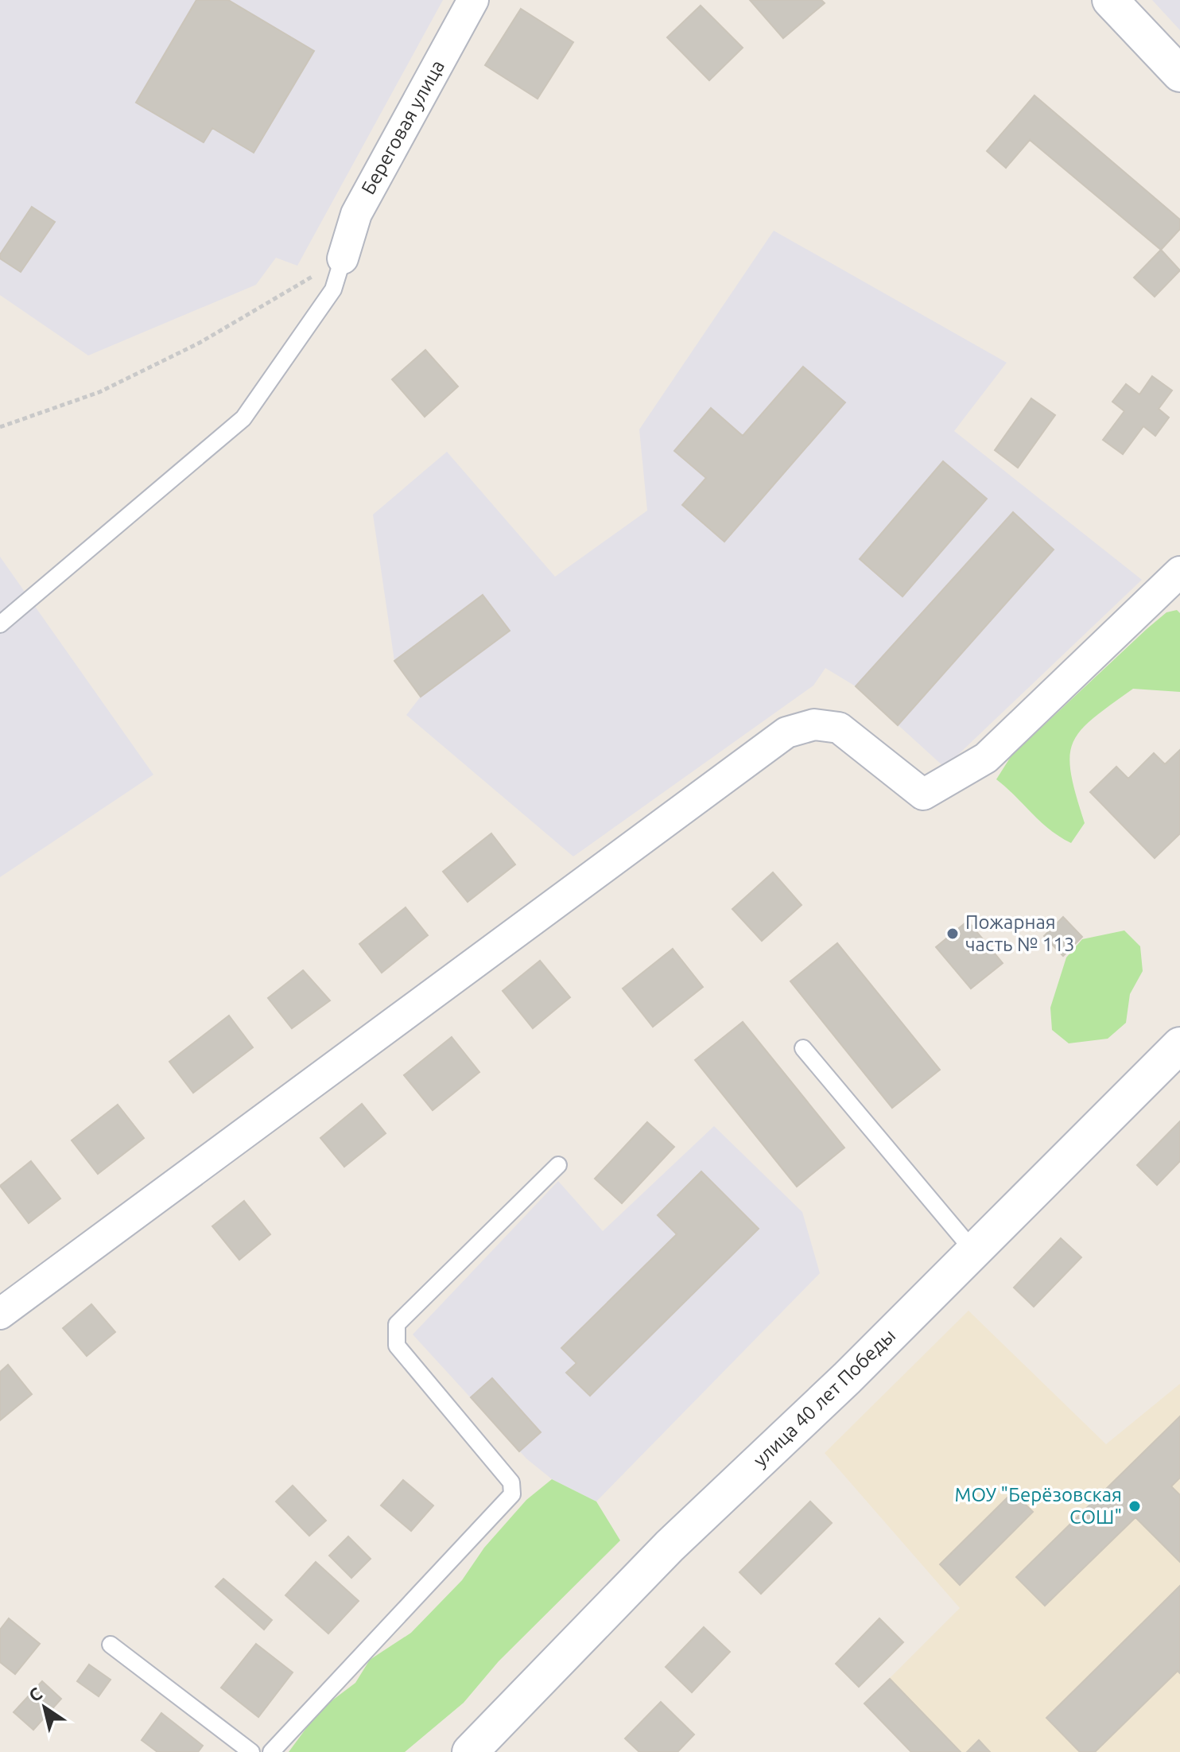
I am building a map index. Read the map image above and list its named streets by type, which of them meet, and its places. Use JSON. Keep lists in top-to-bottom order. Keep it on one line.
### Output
{"streets":{"street":["Береговая улица","улица 40 лет Победы"]},"places":["Пожарная часть № 113","МОУ \"Берёзовская СОШ\""],"north":"top left"}
